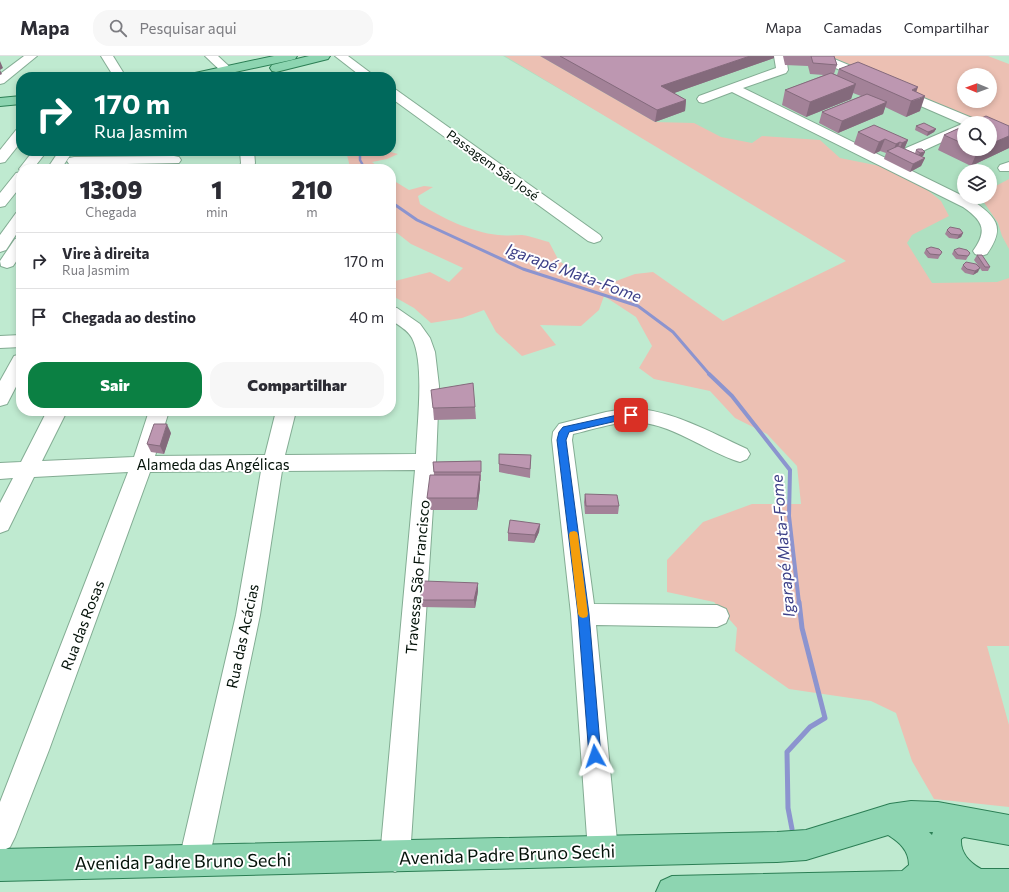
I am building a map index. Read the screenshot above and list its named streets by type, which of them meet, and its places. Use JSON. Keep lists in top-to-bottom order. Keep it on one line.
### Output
{"streets":{"main road":["Avenida Padre Bruno Sechi"],"street":["Passagem São José","Alameda das Angélicas","Travessa São Francisco","Rua das Rosas","Rua das Acácias"]},"crossings":[["Alameda das Angélicas","Travessa São Francisco"],["Alameda das Angélicas","Rua das Rosas"],["Alameda das Angélicas","Rua das Acácias"],["Travessa São Francisco","Avenida Padre Bruno Sechi"],["Rua das Acácias","Avenida Padre Bruno Sechi"]],"water":["Igarapé Mata-Fome"],"north":"left","page":{"header":"Mapa","search":"Pesquisar aqui","nav":["Mapa","Camadas","Compartilhar"],"turn":["170 m","Rua Jasmim"],"eta":["13:09","Chegada","1","min","210","m"],"list":[{"name":"Vire à direita","note":"Rua Jasmim","value":"170 m"},{"name":"Chegada ao destino","value":"40 m"}],"buttons":["Sair","Compartilhar"]}}
